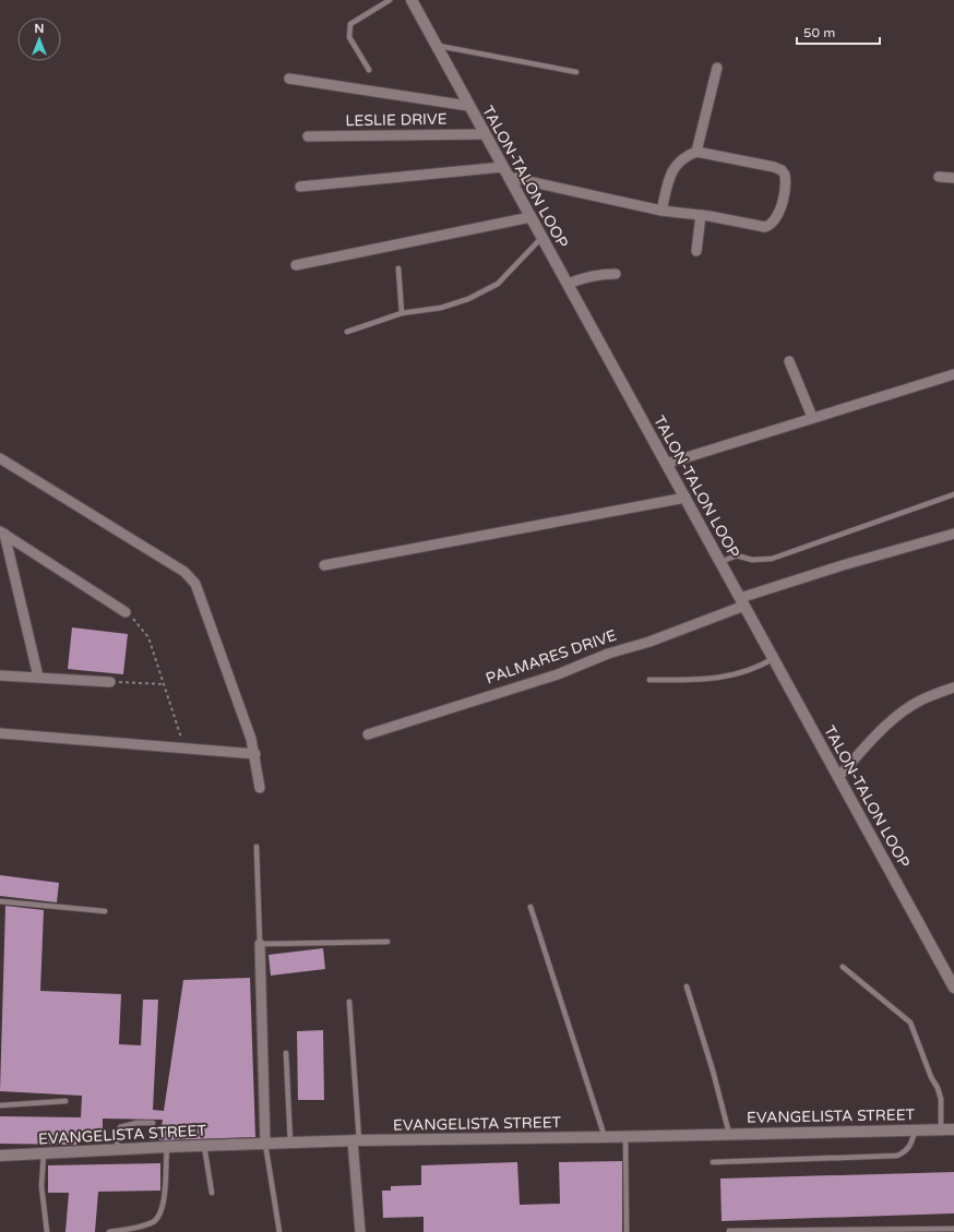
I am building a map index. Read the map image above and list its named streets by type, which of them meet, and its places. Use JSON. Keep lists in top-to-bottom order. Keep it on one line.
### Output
{"streets":{"street":["LESLIE DRIVE","TALON-TALON LOOP","PALMARES DRIVE","EVANGELISTA STREET"]},"crossings":[["LESLIE DRIVE","TALON-TALON LOOP"],["TALON-TALON LOOP","PALMARES DRIVE"]],"scale_bar":"50 m","north":"top"}
